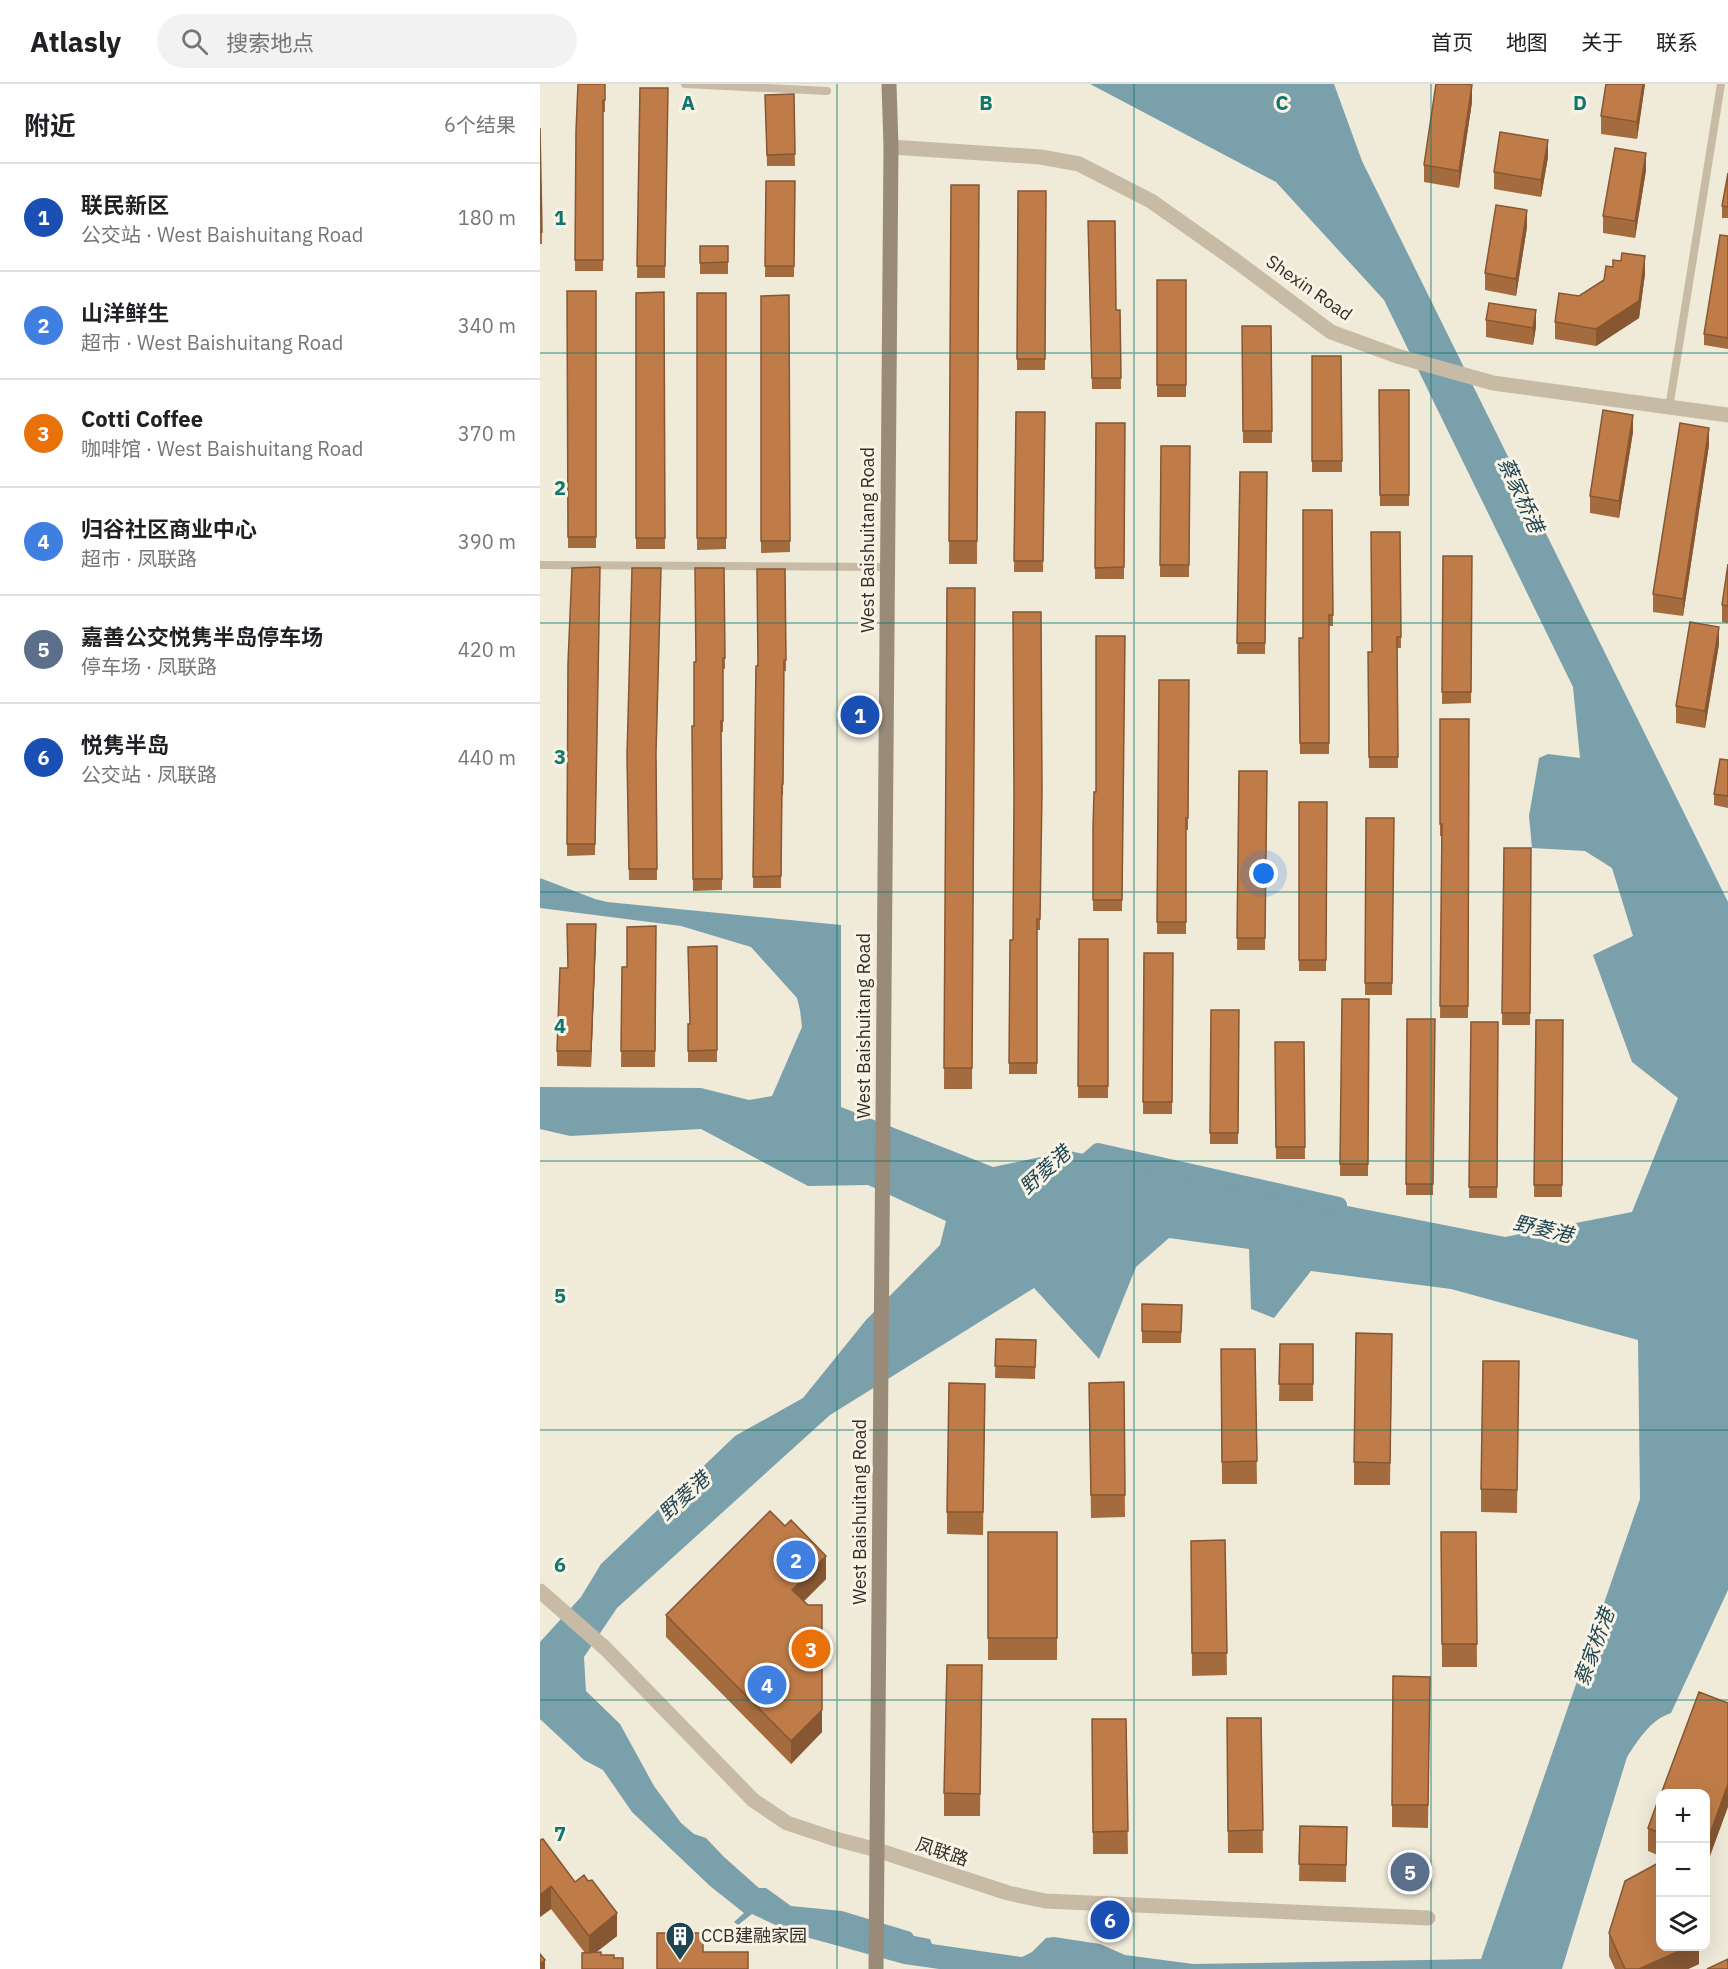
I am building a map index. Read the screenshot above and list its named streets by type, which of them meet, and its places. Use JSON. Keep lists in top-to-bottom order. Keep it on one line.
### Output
{"streets":{"street":["Shexin Road","West Baishuitang Road","凤联路"]},"crossings":[["Shexin Road","West Baishuitang Road"],["West Baishuitang Road","凤联路"]],"water":["蔡家桥港","野菱港"],"places":{"building":["CCB建融家园"]},"page":{"header":"Atlasly","search":"搜索地点","nav":["首页","地图","关于","联系"],"heading":["附近","6个结果"],"list":[{"mark":"1","name":"联民新区","note":"公交站 · West Baishuitang Road","value":"180 m"},{"mark":"2","name":"山洋鲜生","note":"超市 · West Baishuitang Road","value":"340 m"},{"mark":"3","name":"Cotti Coffee","note":"咖啡馆 · West Baishuitang Road","value":"370 m"},{"mark":"4","name":"归谷社区商业中心","note":"超市 · 凤联路","value":"390 m"},{"mark":"5","name":"嘉善公交悦隽半岛停车场","note":"停车场 · 凤联路","value":"420 m"},{"mark":"6","name":"悦隽半岛","note":"公交站 · 凤联路","value":"440 m"}],"pins":["1","2","3","4","5","6"],"map_buttons":["+","−"]},"grid":{"columns":["A","B","C","D"],"rows":["1","2","3","4","5","6","7"]}}
